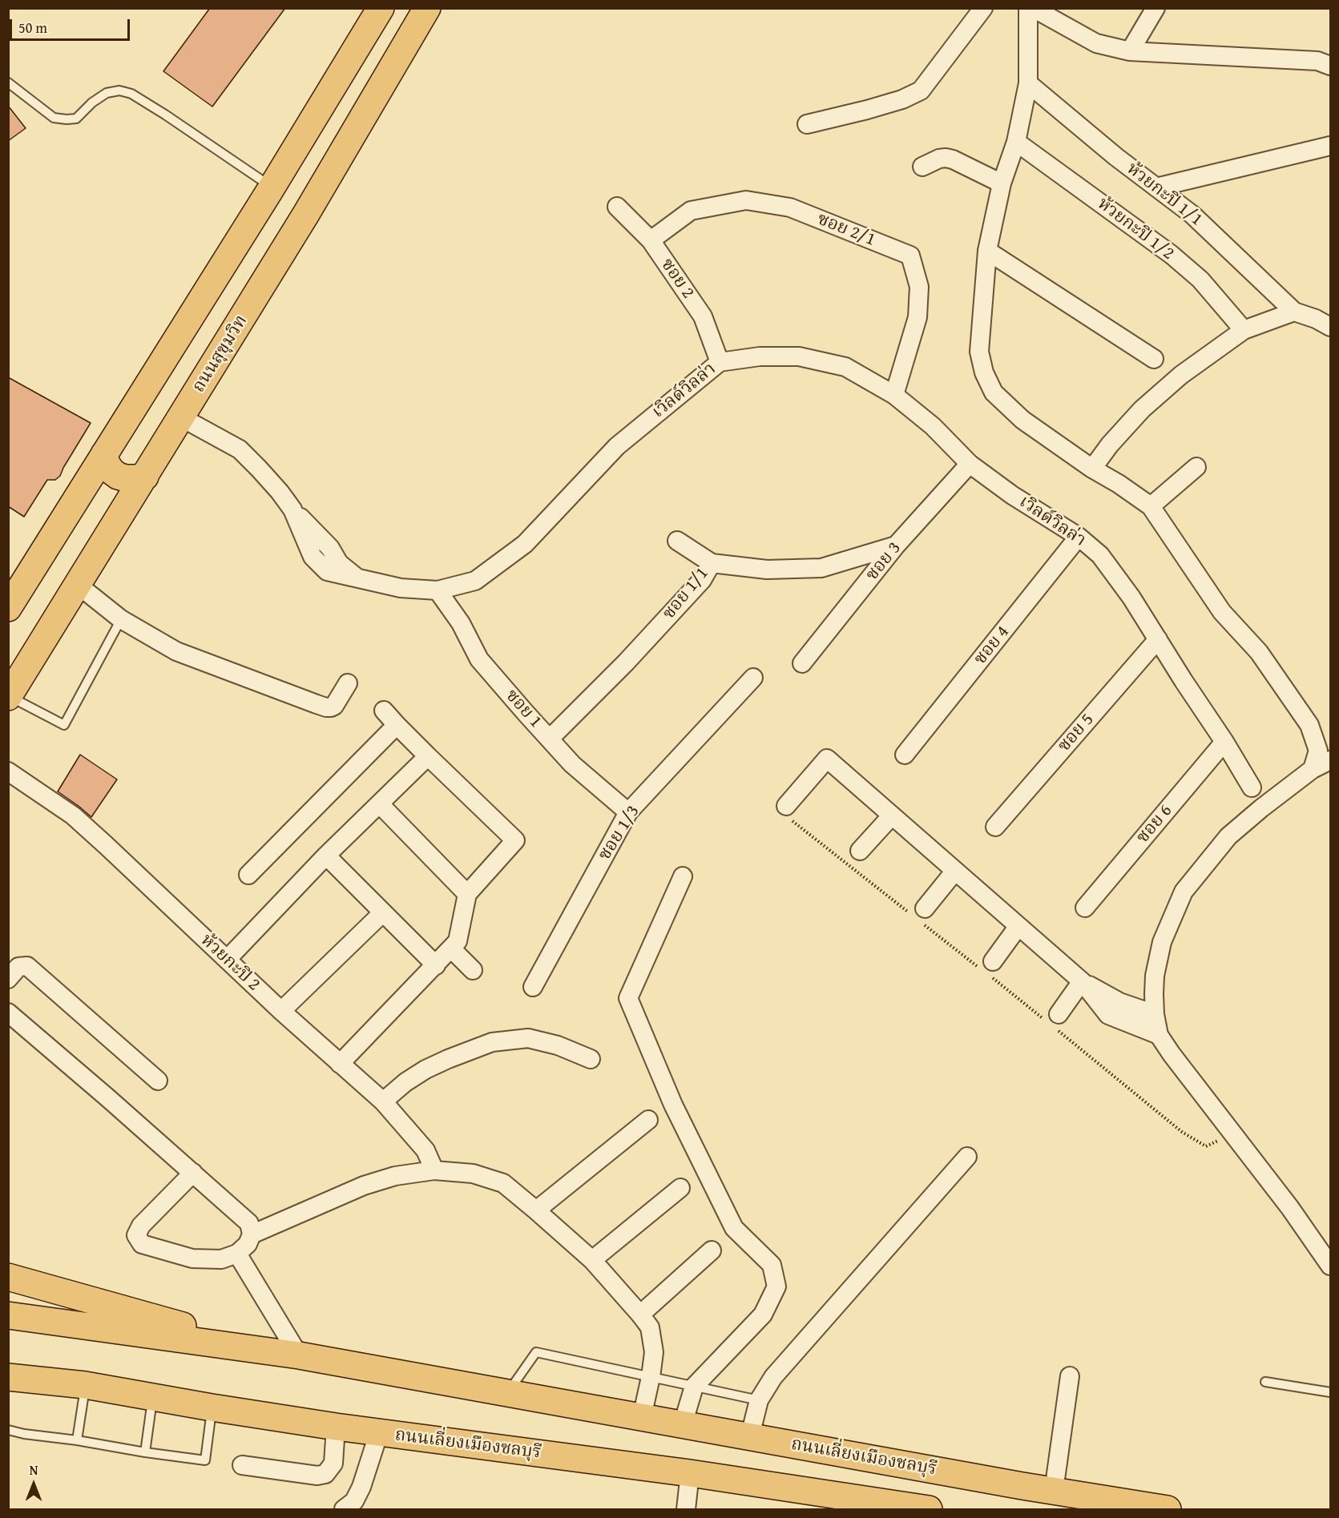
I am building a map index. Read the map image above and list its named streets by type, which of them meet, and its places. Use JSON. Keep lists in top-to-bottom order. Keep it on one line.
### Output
{"streets":{"main road":["ถนนสุขุมวิท","ถนนเลี่ยงเมืองชลบุรี"],"street":["ห้วยกะปิ 1/1","ห้วยกะปิ 1/2","ซอย 2/1","ซอย 2","เวิลด์วิลล่า","ซอย 3","ซอย 1/1","ซอย 4","ซอย 1","ซอย 5","ซอย 6","ซอย 1/3","ห้วยกะปิ 2"]},"crossings":[["ซอย 2/1","ซอย 2"],["ซอย 2/1","เวิลด์วิลล่า"],["ซอย 2","เวิลด์วิลล่า"],["ถนนสุขุมวิท","เวิลด์วิลล่า"],["เวิลด์วิลล่า","ซอย 3"],["เวิลด์วิลล่า","ซอย 4"],["เวิลด์วิลล่า","ซอย 1"],["เวิลด์วิลล่า","ซอย 5"],["เวิลด์วิลล่า","ซอย 6"],["ซอย 3","ซอย 1/1"],["ซอย 1/1","ซอย 1"],["ซอย 1","ซอย 1/3"]],"scale_bar":"50 m","north":"top"}
